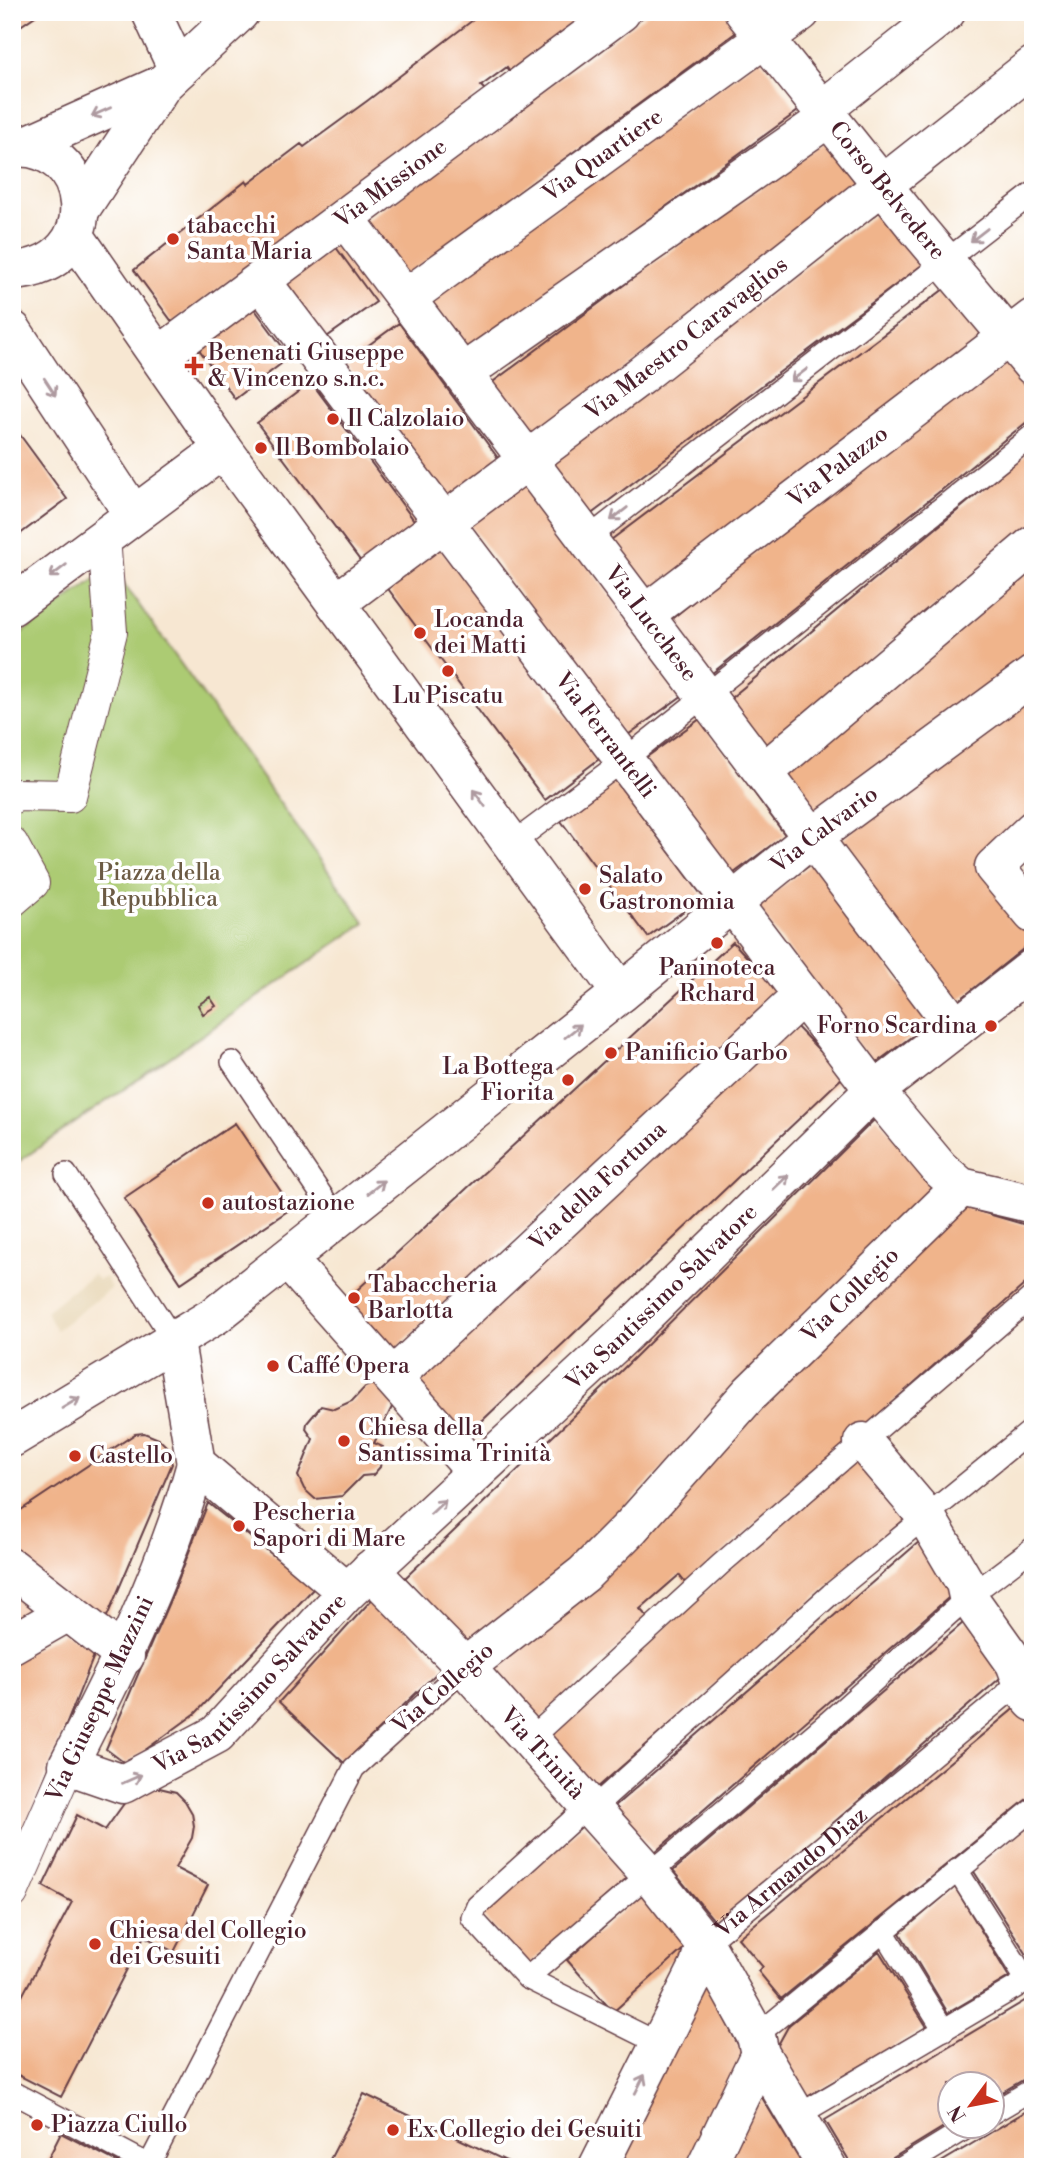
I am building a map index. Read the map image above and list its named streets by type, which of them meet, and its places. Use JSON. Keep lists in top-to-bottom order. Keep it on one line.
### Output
{"streets":{"street":["Via Quartiere","Via Missione","Corso Belvedere","Via Maestro Caravaglios","Via Palazzo","Via Lucchese","Via Ferrantelli","Via Calvario","Via della Fortuna","Via Collegio","Via Santissimo Salvatore","Via Giuseppe Mazzini","Via Trinità","Via Armando Diaz"]},"crossings":[["Via Quartiere","Corso Belvedere"],["Via Quartiere","Via Lucchese"],["Via Missione","Via Lucchese"],["Via Missione","Via Ferrantelli"],["Corso Belvedere","Via Maestro Caravaglios"],["Corso Belvedere","Via Palazzo"],["Via Maestro Caravaglios","Via Lucchese"],["Via Maestro Caravaglios","Via Ferrantelli"],["Via Palazzo","Via Lucchese"],["Via Lucchese","Via Calvario"],["Via Lucchese","Via Santissimo Salvatore"],["Via Ferrantelli","Via Calvario"],["Via Ferrantelli","Via della Fortuna"],["Via Ferrantelli","Via Collegio"],["Via Ferrantelli","Via Santissimo Salvatore"],["Via Collegio","Via Trinità"],["Via Santissimo Salvatore","Via Giuseppe Mazzini"],["Via Santissimo Salvatore","Via Trinità"],["Via Giuseppe Mazzini","Via Trinità"],["Via Trinità","Via Armando Diaz"]],"parks":["Piazza della Repubblica"],"places":{"other":["tabacchi Santa Maria","Il Calzolaio","Il Bombolaio","Locanda dei Matti","Lu Piscatu","Salato Gastronomia","Paninoteca Rchard","Forno Scardina","Panificio Garbo","La Bottega Fiorita","autostazione","Tabaccheria Barlotta","Caffé Opera","Chiesa della Santissima Trinità","Castello","Pescheria Sapori di Mare","Chiesa del Collegio dei Gesuiti","Piazza Ciullo","Ex Collegio dei Gesuiti"],"health":["Benenati Giuseppe & Vincenzo s.n.c."]},"north":"bottom left"}
